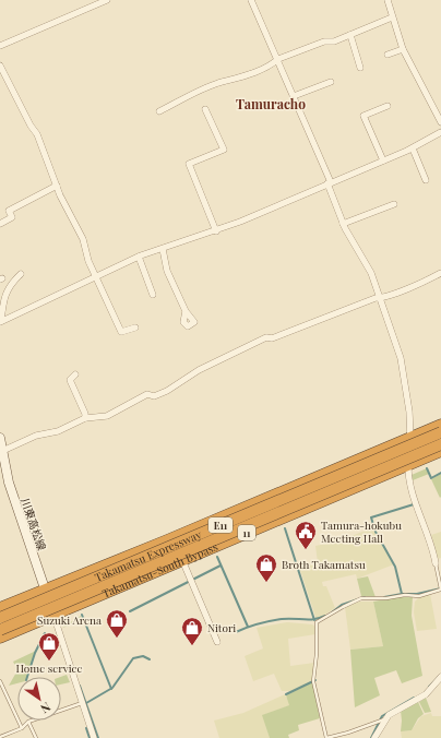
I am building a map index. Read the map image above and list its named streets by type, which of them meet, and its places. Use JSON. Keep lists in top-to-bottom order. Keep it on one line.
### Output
{"streets":{"highway":["E11","11","Takamatsu Expressway","Takamatsu-South Bypass"],"main road":["川東高松線"]},"crossings":[["川東高松線","11"],["川東高松線","Takamatsu-South Bypass"],["11","Takamatsu Expressway"],["11","Takamatsu-South Bypass"]],"districts":["Tamuracho"],"places":{"public building":["Tamura-hokubu Meeting Hall"],"shop":["Broth Takamatsu","Suzuki Arena","Nitori","Home service"]},"north":"bottom right"}
